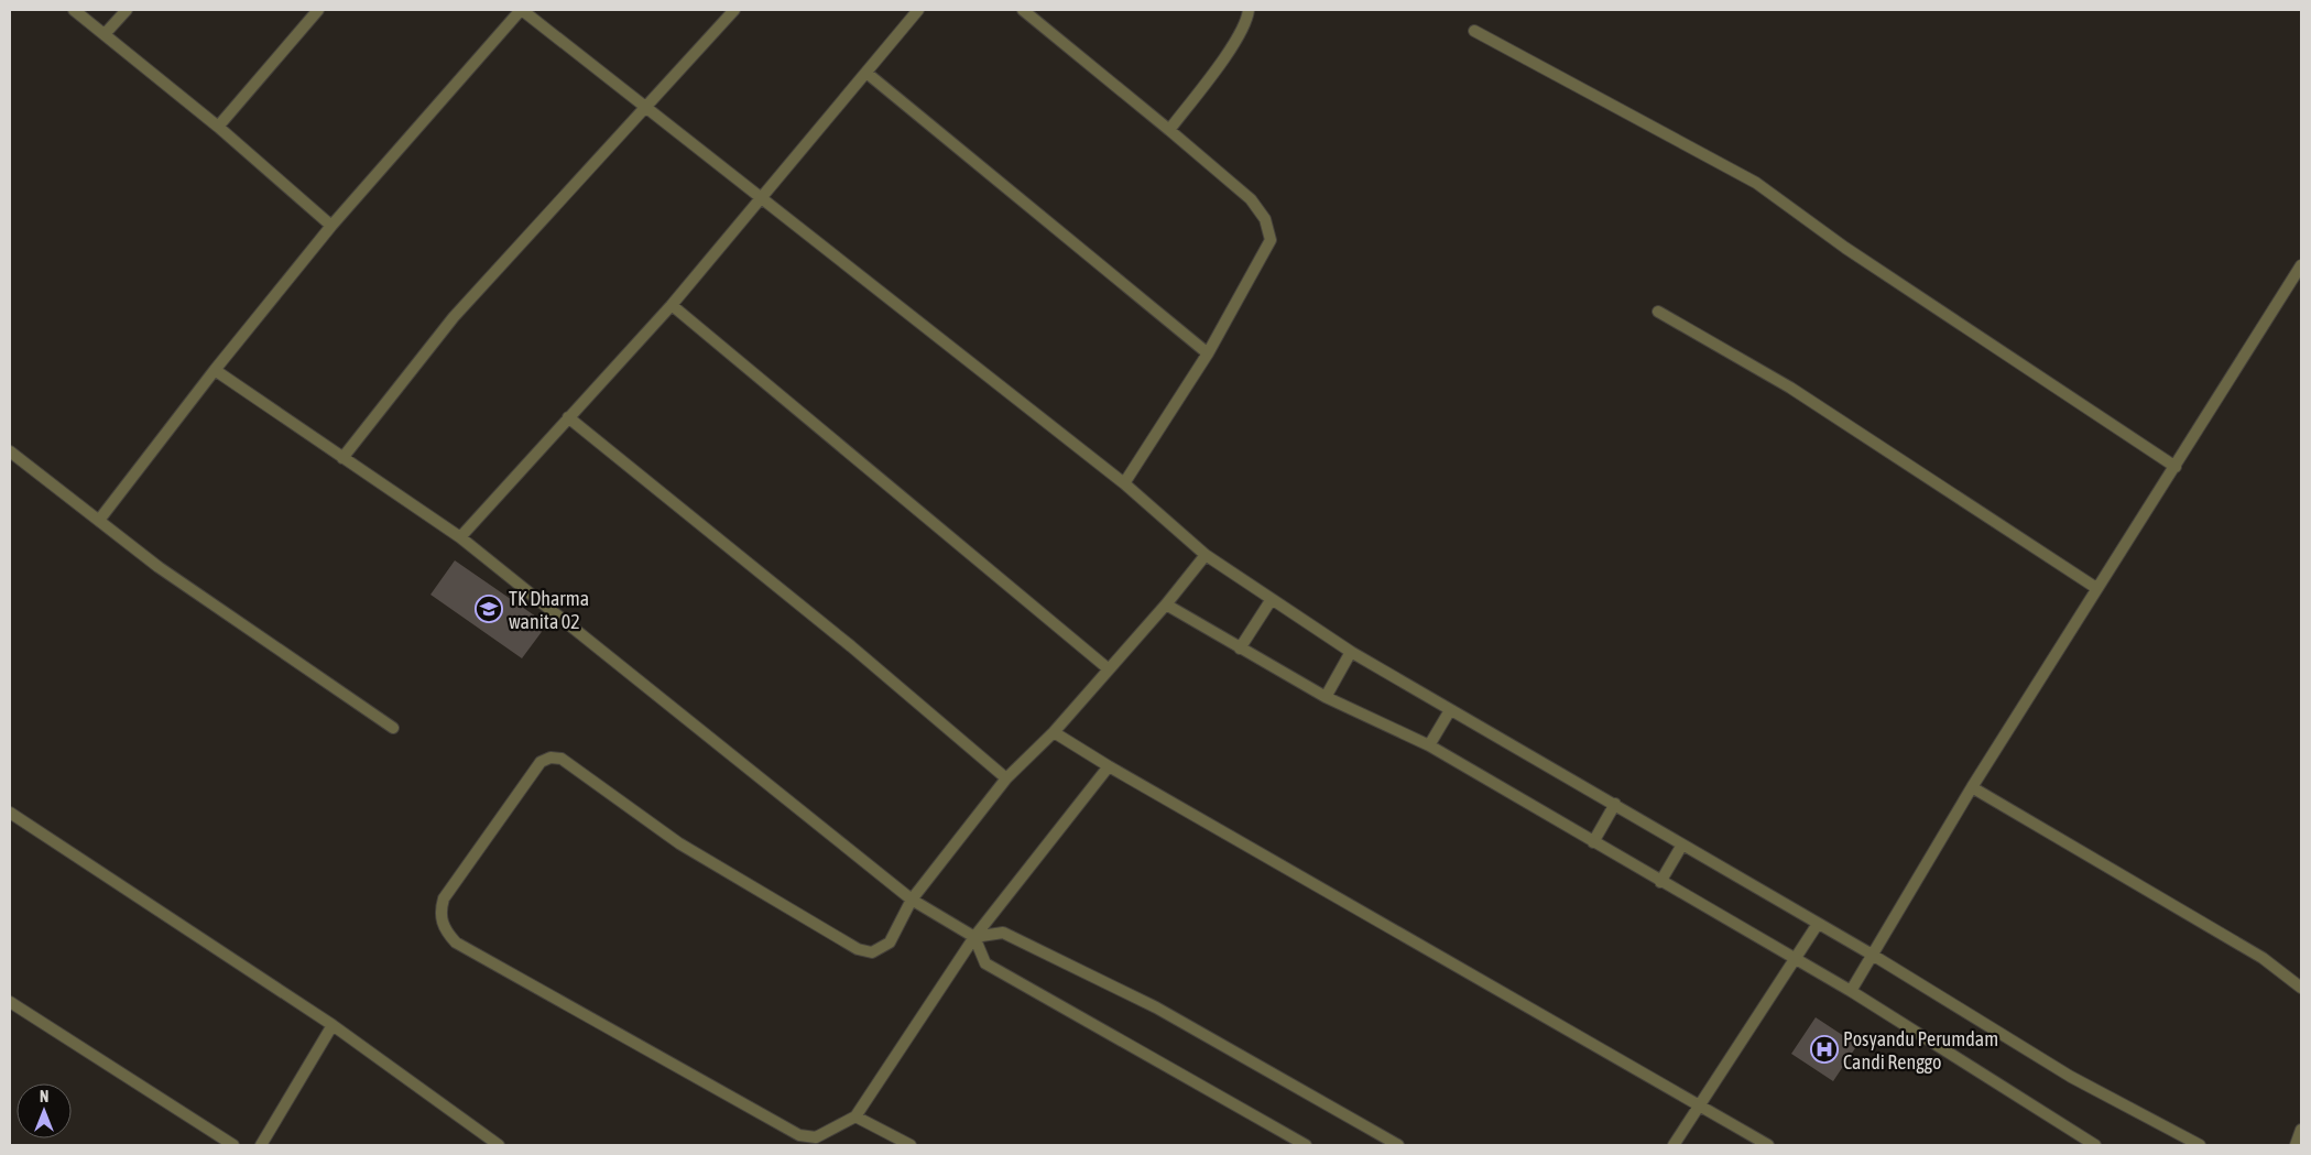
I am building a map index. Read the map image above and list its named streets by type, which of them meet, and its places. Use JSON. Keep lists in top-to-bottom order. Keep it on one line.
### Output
{"places":{"school or university":["TK Dharma wanita 02"],"hospital":["Posyandu Perumdam Candi Renggo"]},"north":"top"}
